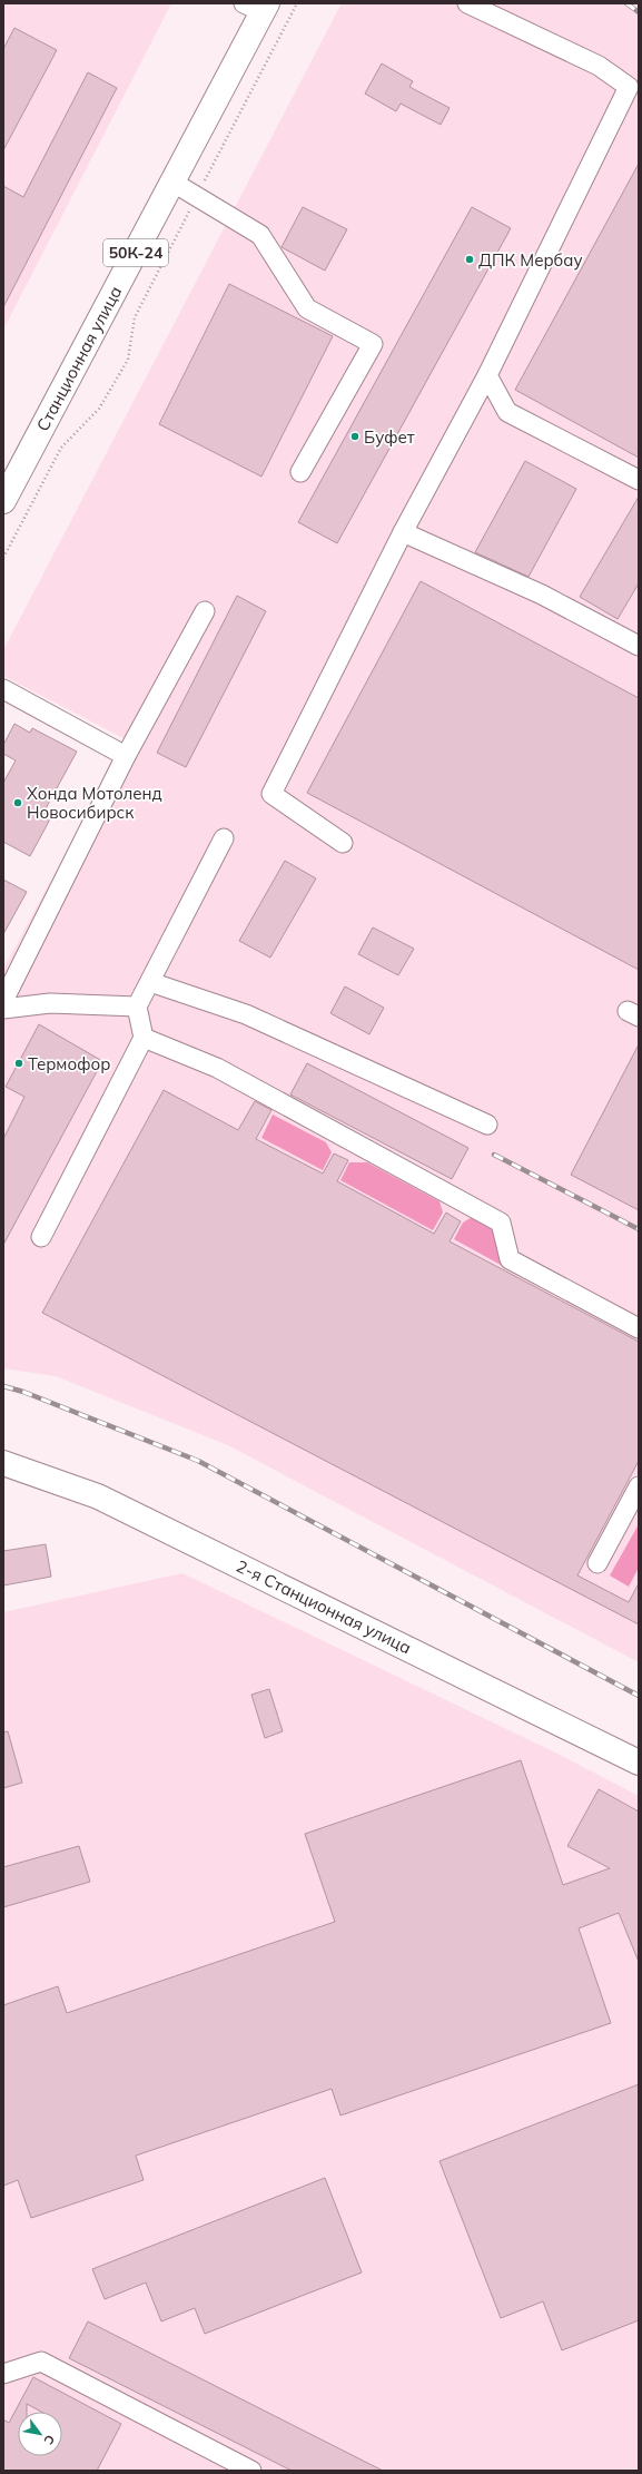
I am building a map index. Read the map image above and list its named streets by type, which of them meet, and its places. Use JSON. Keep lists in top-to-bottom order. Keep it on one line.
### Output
{"streets":{"main road":["50К-24","Станционная улица","2-я Станционная улица"]},"places":["ДПК Мербау","Буфет","Хонда Мотоленд Новосибирск","Термофор"],"north":"bottom right"}
